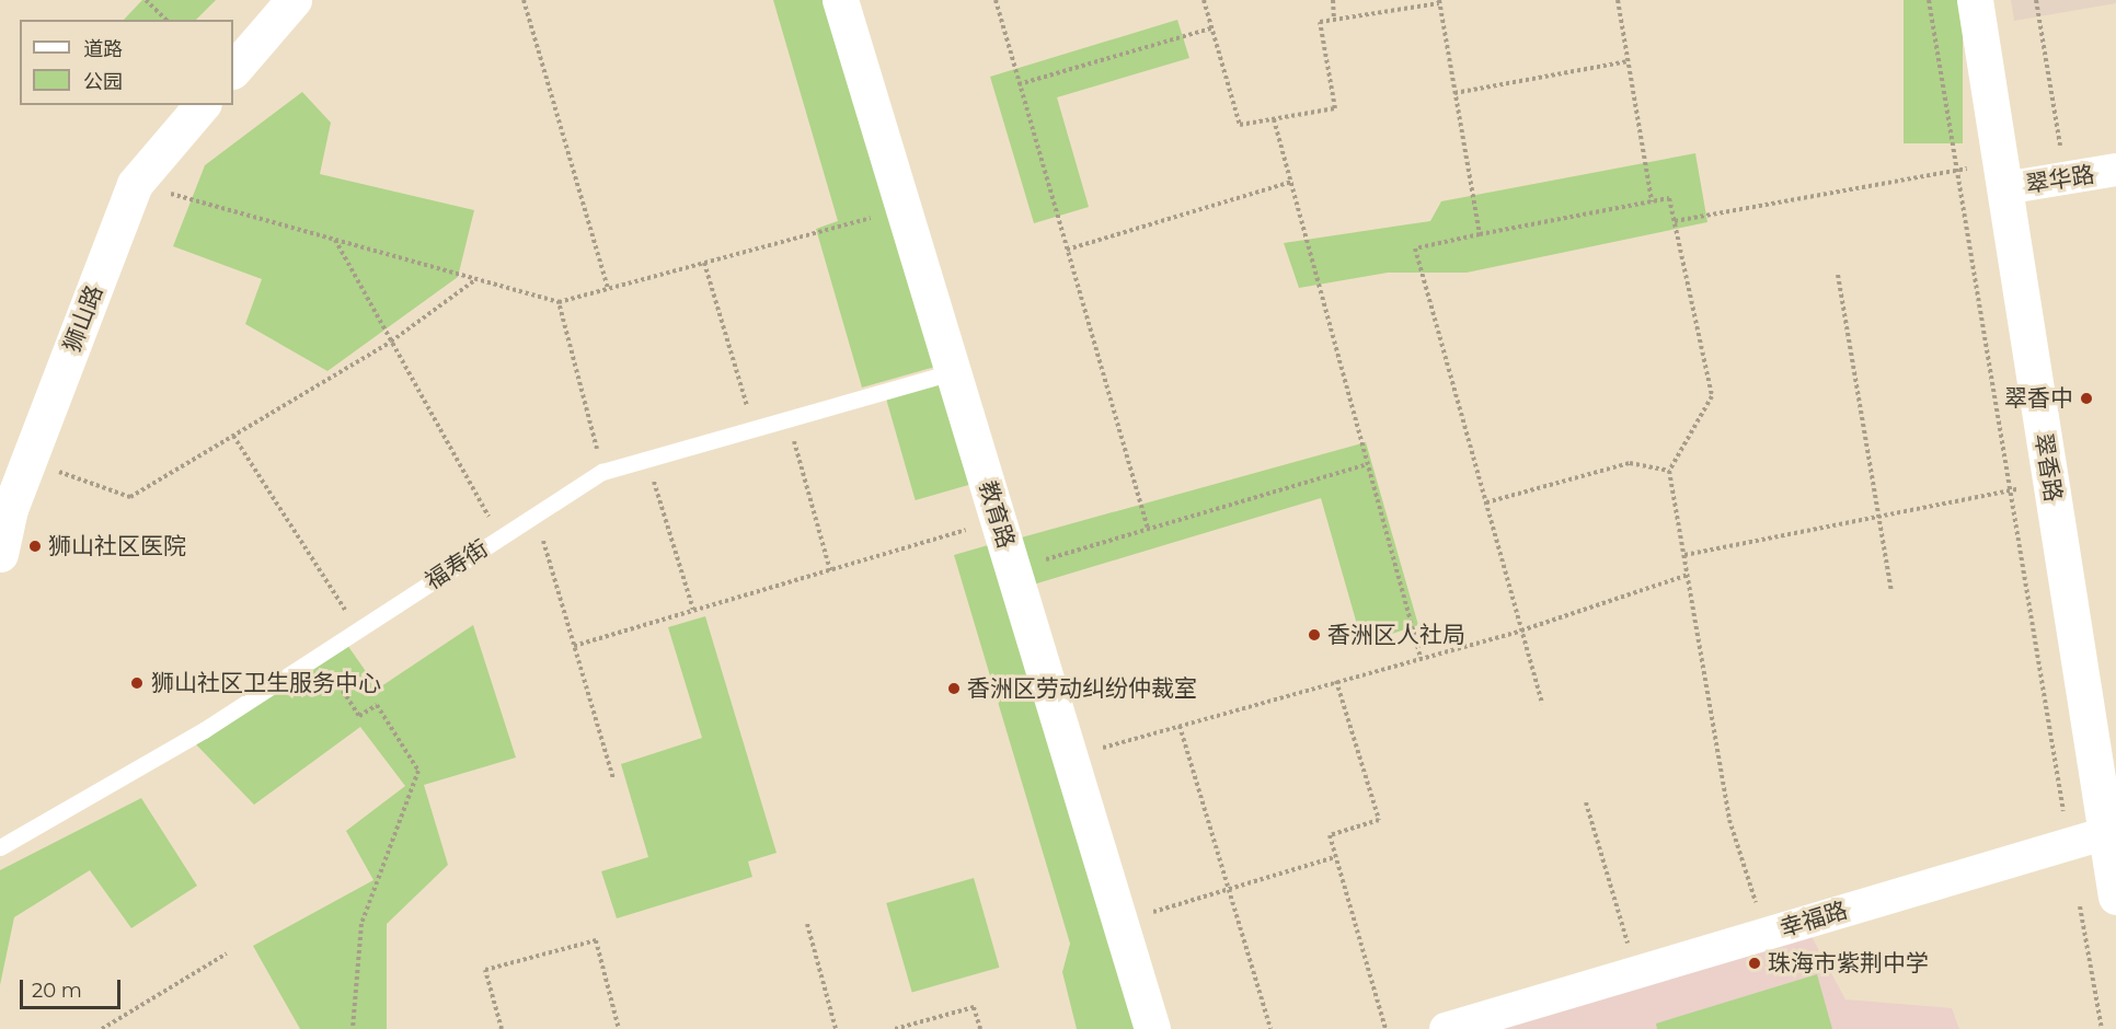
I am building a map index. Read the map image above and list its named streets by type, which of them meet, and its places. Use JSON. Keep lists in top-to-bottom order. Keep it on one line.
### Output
{"streets":{"street":["翠华路","狮山路","翠香路","教育路","幸福路"],"lane":["福寿街"]},"crossings":[["翠华路","翠香路"],["翠香路","幸福路"],["教育路","福寿街"]],"places":["翠香中","狮山社区医院","香洲区人社局","狮山社区卫生服务中心","香洲区劳动纠纷仲裁室","珠海市紫荆中学"],"legend":["道路","公园"],"scale_bar":"20 m"}
